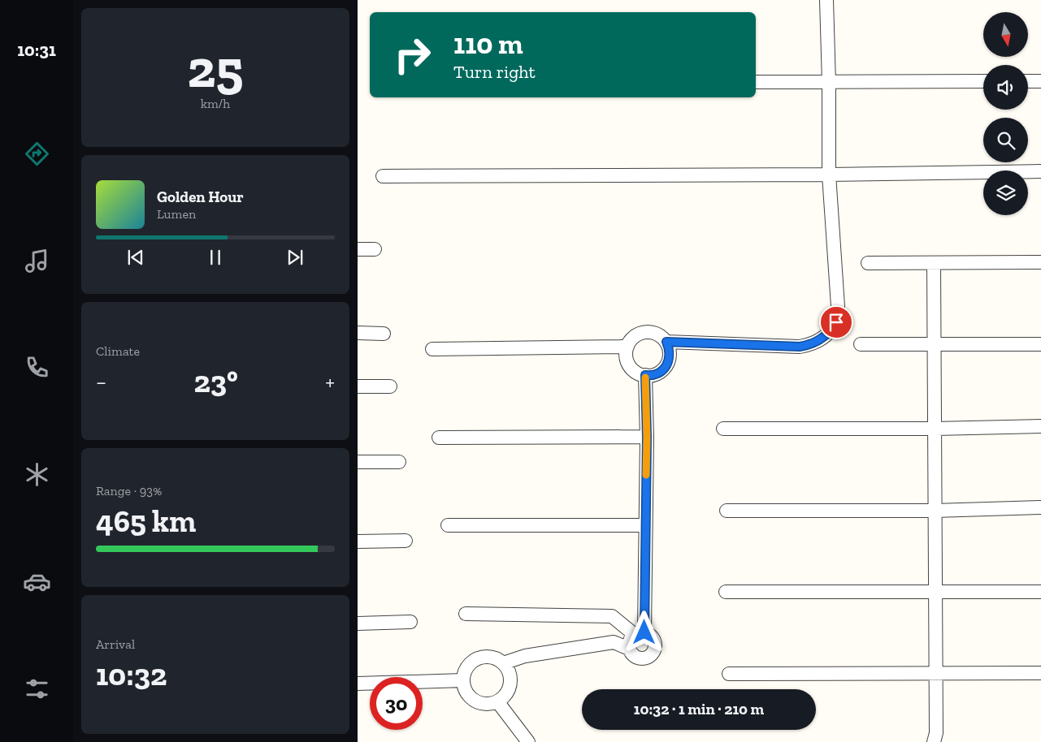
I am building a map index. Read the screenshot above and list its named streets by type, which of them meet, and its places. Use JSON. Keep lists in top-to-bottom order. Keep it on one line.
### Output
{"north":"bottom","page":{"tabs":"10:31","tile":[["25","km/h"],"Climate",["Range · 93%","465 km"],["Arrival","10:32"]],"turn":["110 m","Turn right"],"song":["Golden Hour","Lumen"],"heat":["−","23°","+"],"limit":"30","trip":"10:32 · 1 min · 210 m"}}
